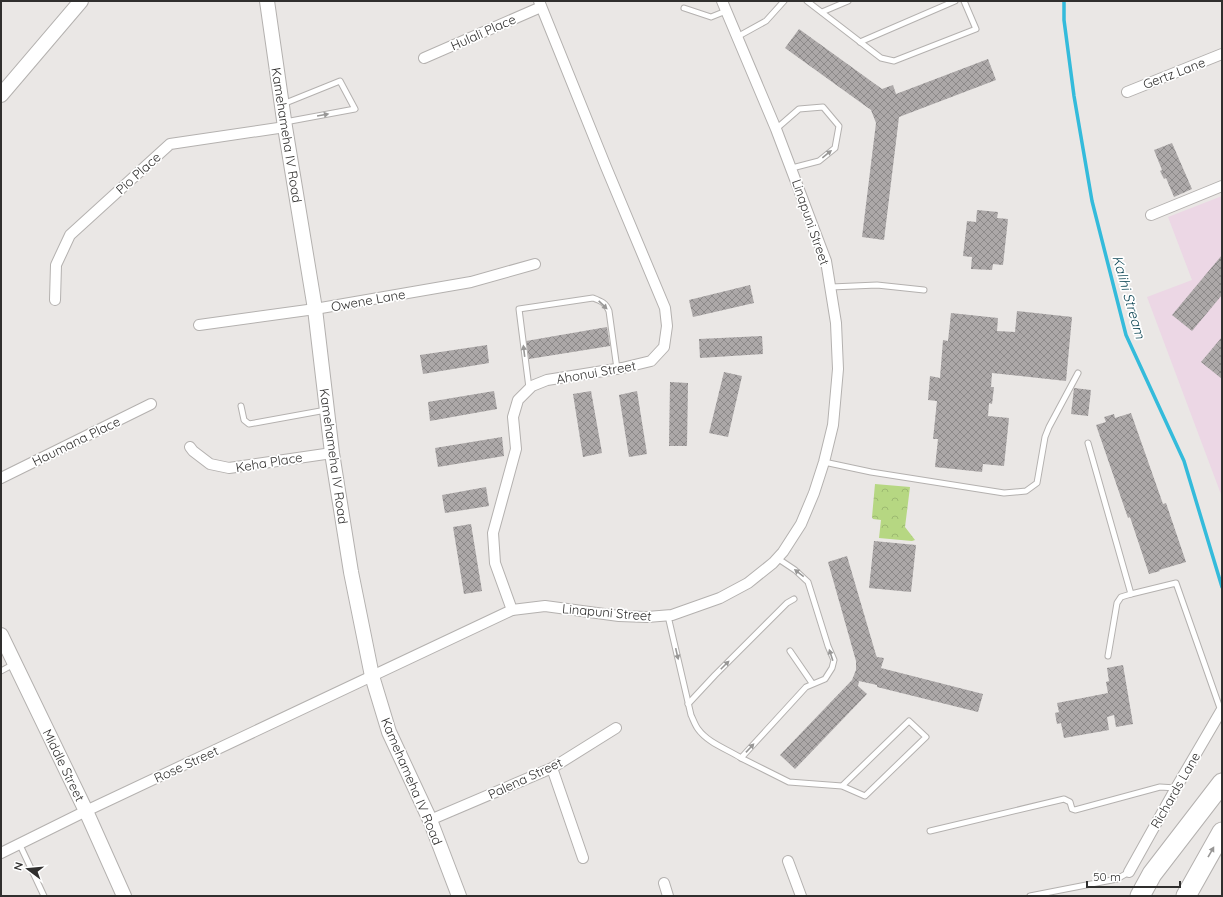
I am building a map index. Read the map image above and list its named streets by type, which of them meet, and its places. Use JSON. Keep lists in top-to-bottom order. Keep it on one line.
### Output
{"streets":{"street":["Hulali Place","Gertz Lane","Kamehameha IV Road","Pio Place","Linapuni Street","Owene Lane","Ahonui Street","Haumana Place","Keha Place","Rose Street","Middle Street","Palena Street","Richards Lane"]},"crossings":[["Hulali Place","Ahonui Street"],["Kamehameha IV Road","Pio Place"],["Kamehameha IV Road","Linapuni Street"],["Kamehameha IV Road","Owene Lane"],["Kamehameha IV Road","Keha Place"],["Kamehameha IV Road","Rose Street"],["Kamehameha IV Road","Palena Street"],["Linapuni Street","Ahonui Street"],["Linapuni Street","Rose Street"],["Rose Street","Middle Street"]],"water":["Kalihi Stream"],"scale_bar":"50 m","north":"left"}
